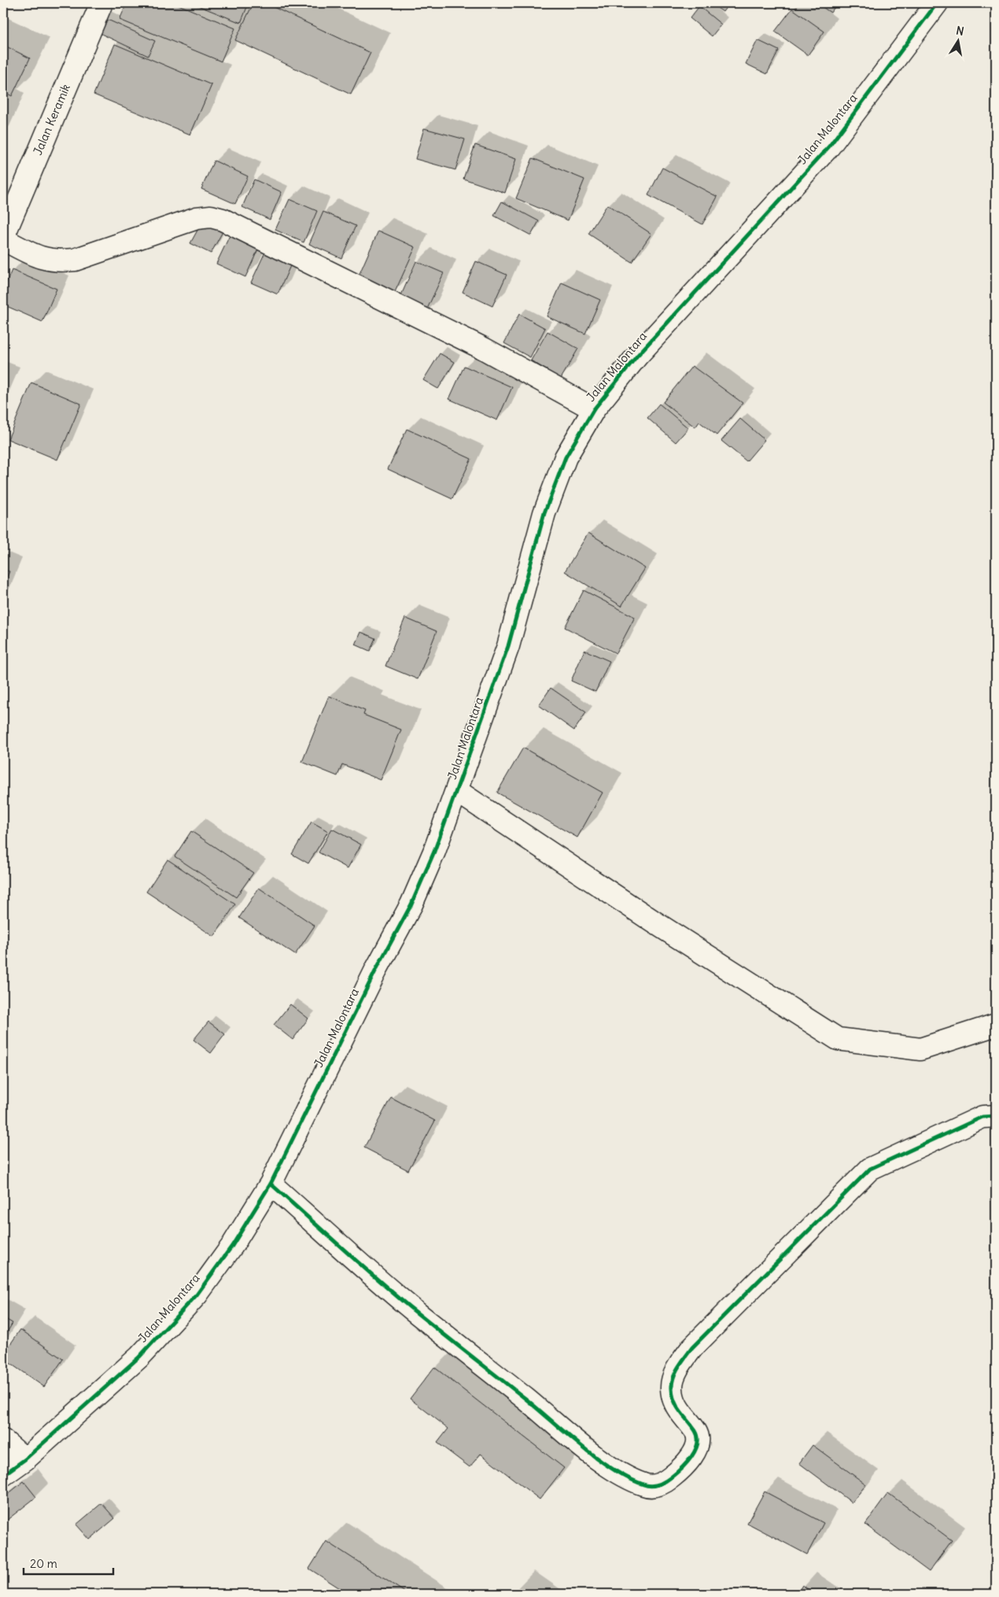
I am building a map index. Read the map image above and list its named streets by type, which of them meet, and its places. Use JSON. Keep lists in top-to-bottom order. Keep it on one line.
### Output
{"streets":{"street":["Jalan Keramik","Jalan Malontara"]},"scale_bar":"20 m","north":"top"}
